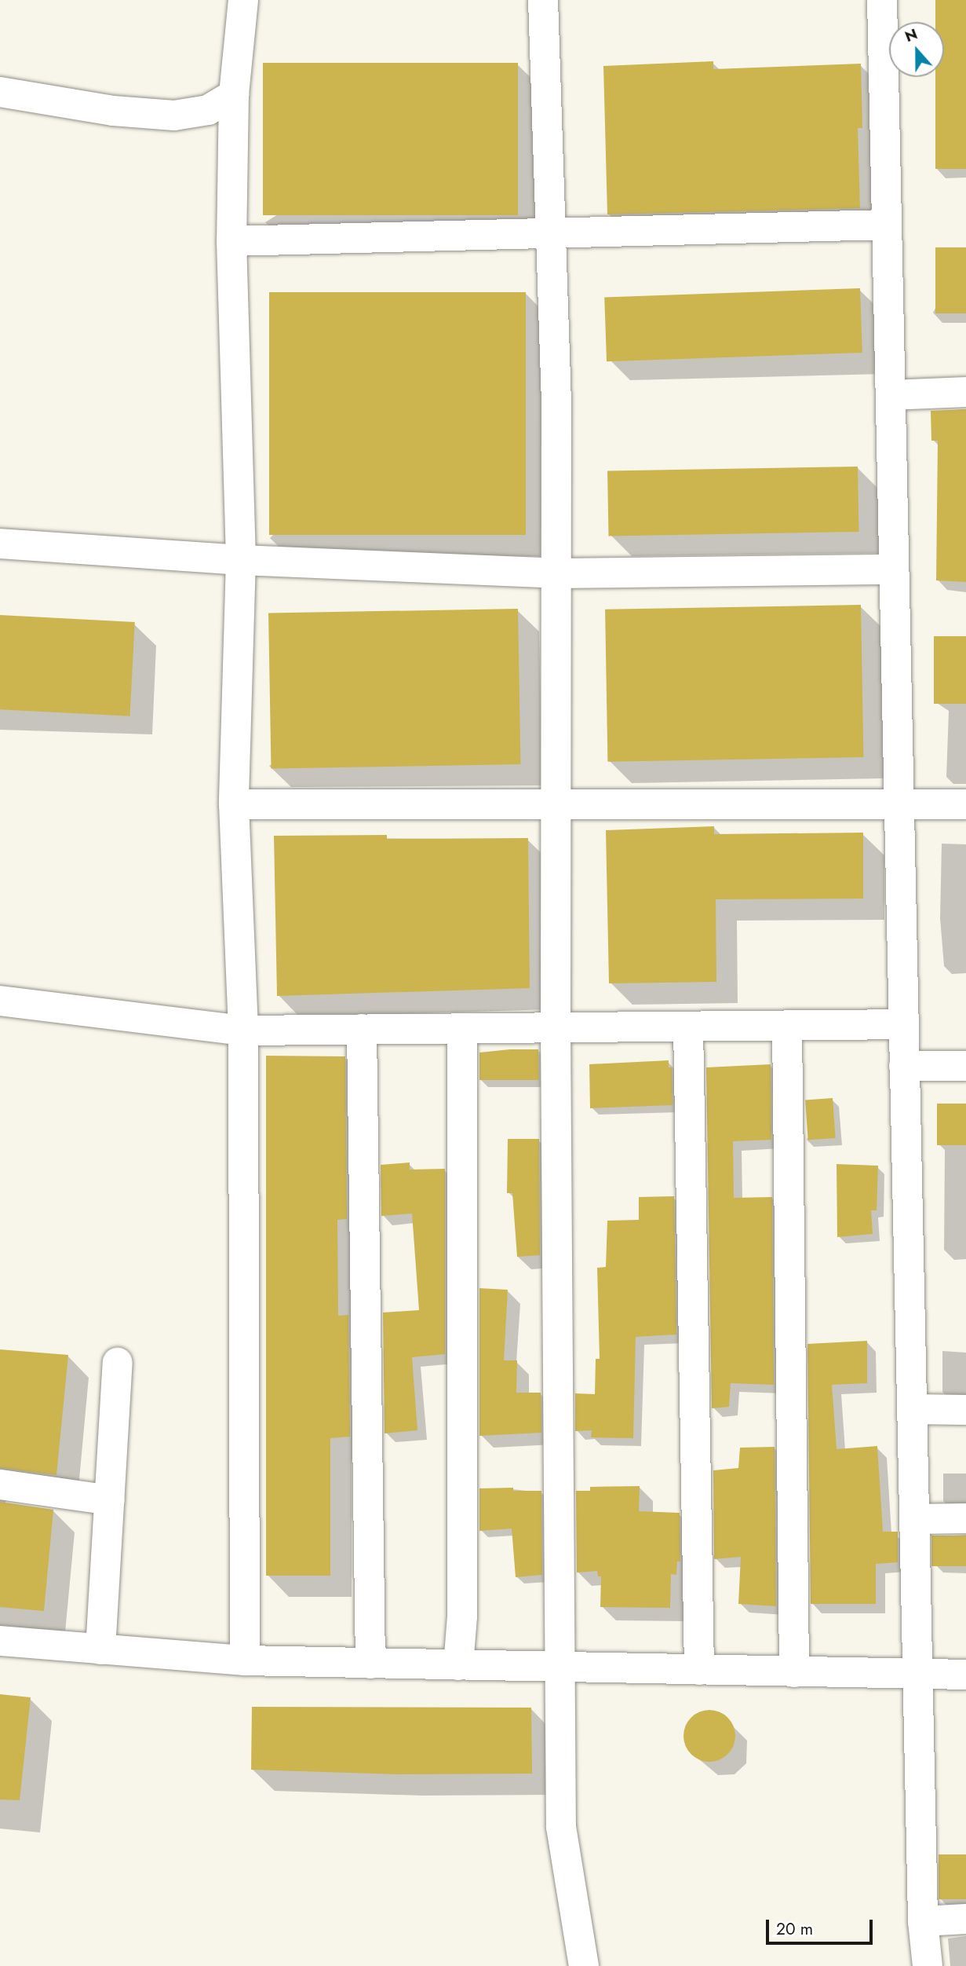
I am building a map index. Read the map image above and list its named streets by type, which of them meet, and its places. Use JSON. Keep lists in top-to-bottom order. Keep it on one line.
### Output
{"scale_bar":"20 m","north":"top"}
